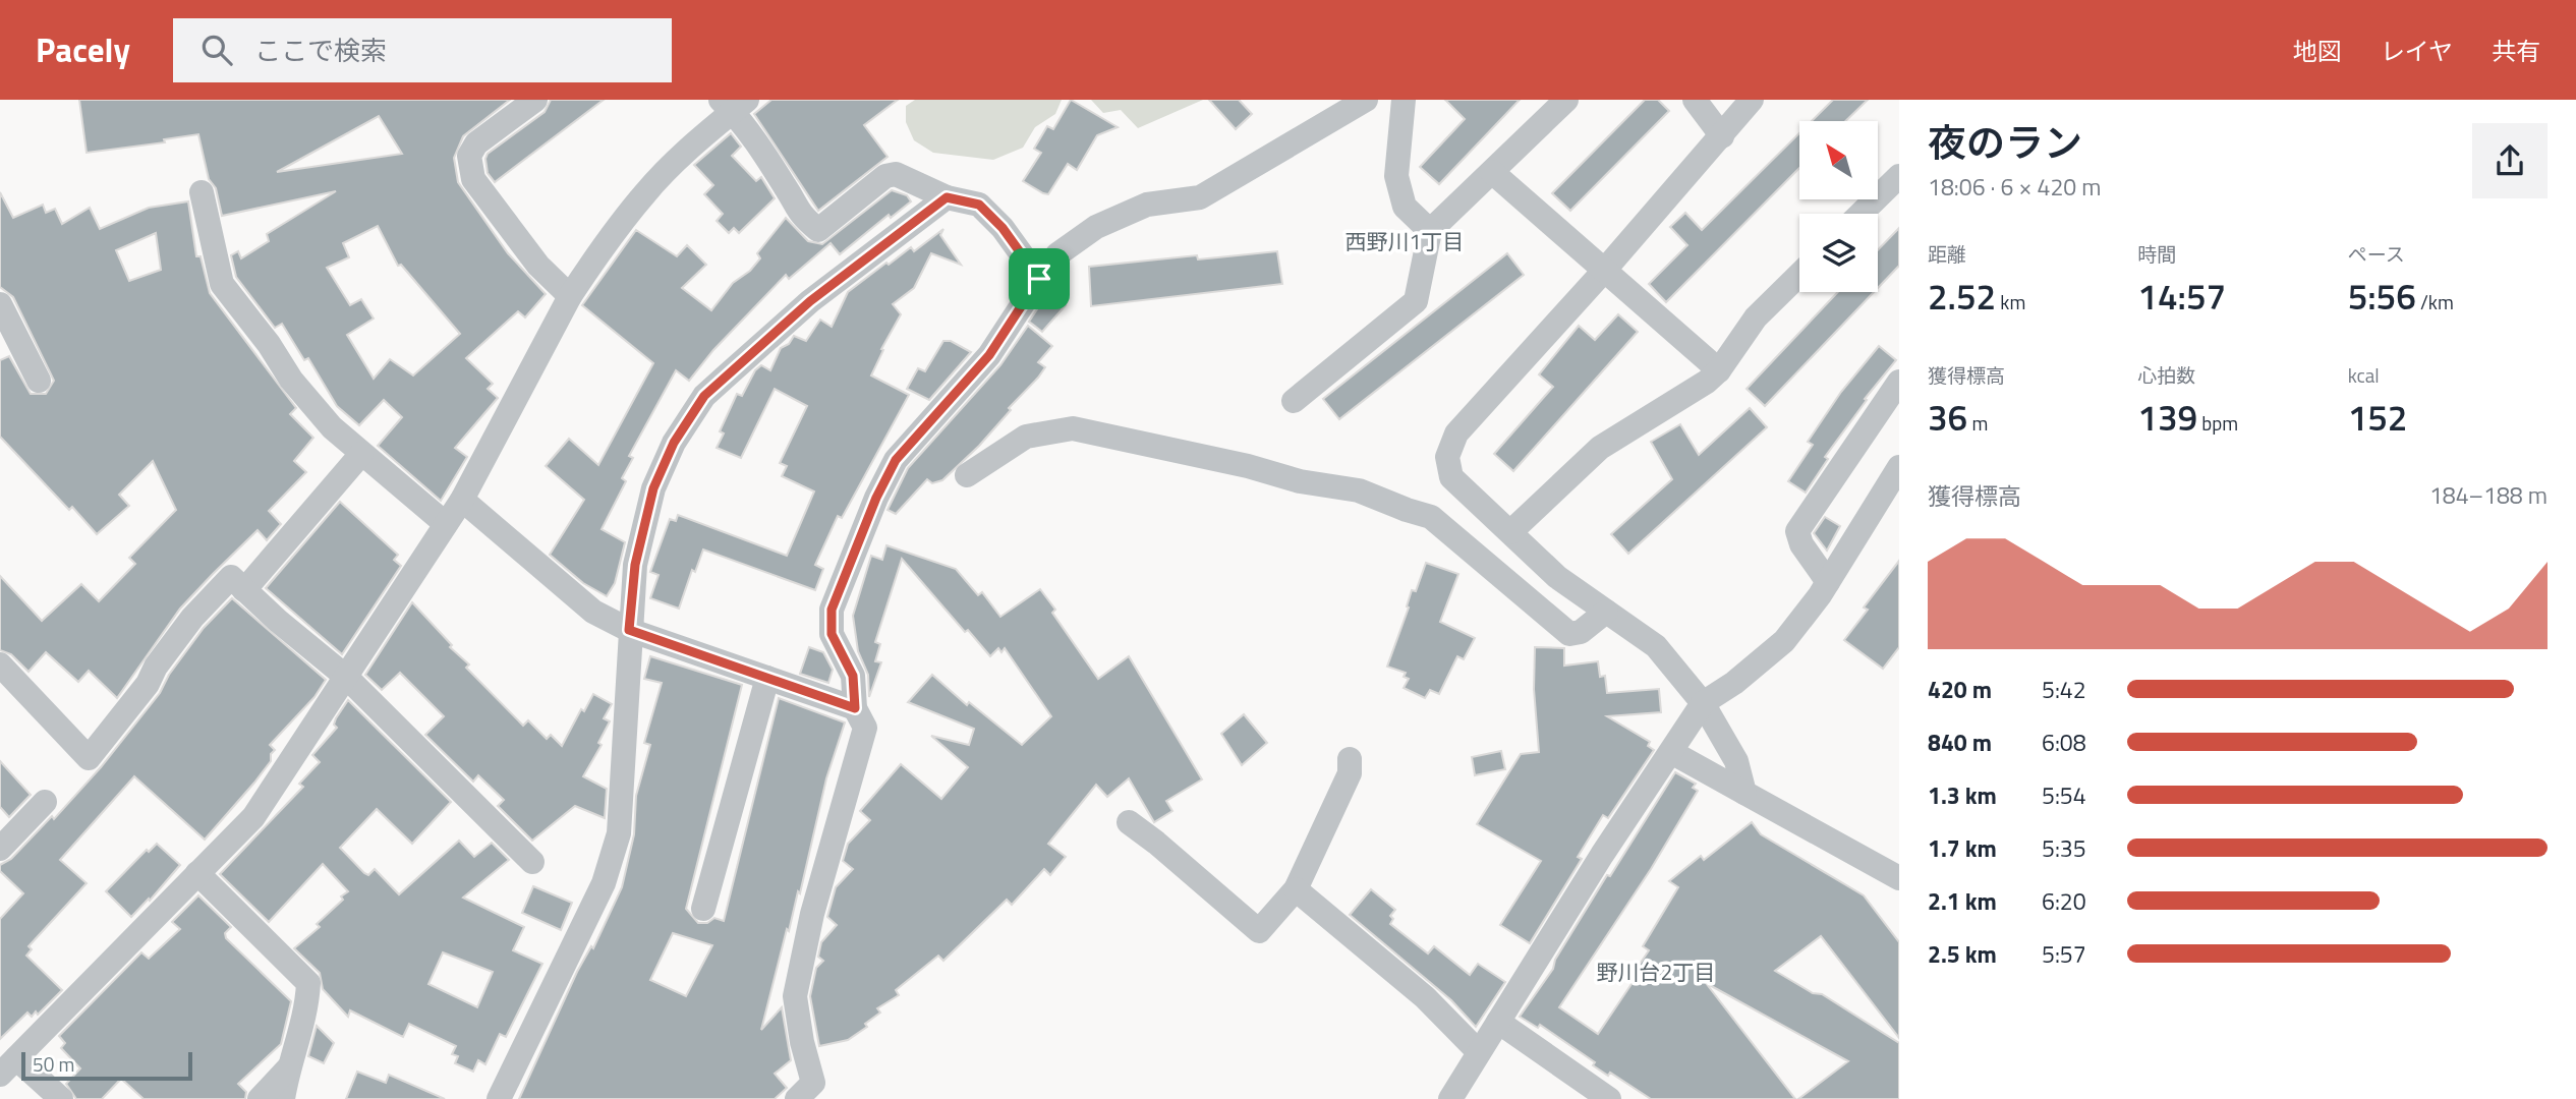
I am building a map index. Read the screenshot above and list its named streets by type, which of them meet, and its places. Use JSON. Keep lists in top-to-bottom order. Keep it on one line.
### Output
{"districts":["西野川1丁目","野川台2丁目"],"scale_bar":"50 m","north":"top left","page":{"header":"Pacely","search":"ここで検索","nav":["地図","レイヤ","共有"],"heading":["夜のラン","18:06 · 6 × 420 m"],"stats":[["距離","2.52 km"],["時間","14:57"],["ペース","5:56 /km"],["獲得標高","36 m"],["心拍数","139 bpm"],["kcal","152"]],"chart":["獲得標高","184–188 m"],"list":[{"name":"420 m","note":"5:42"},{"name":"840 m","note":"6:08"},{"name":"1.3 km","note":"5:54"},{"name":"1.7 km","note":"5:35"},{"name":"2.1 km","note":"6:20"},{"name":"2.5 km","note":"5:57"}],"scale":"50 m"}}
